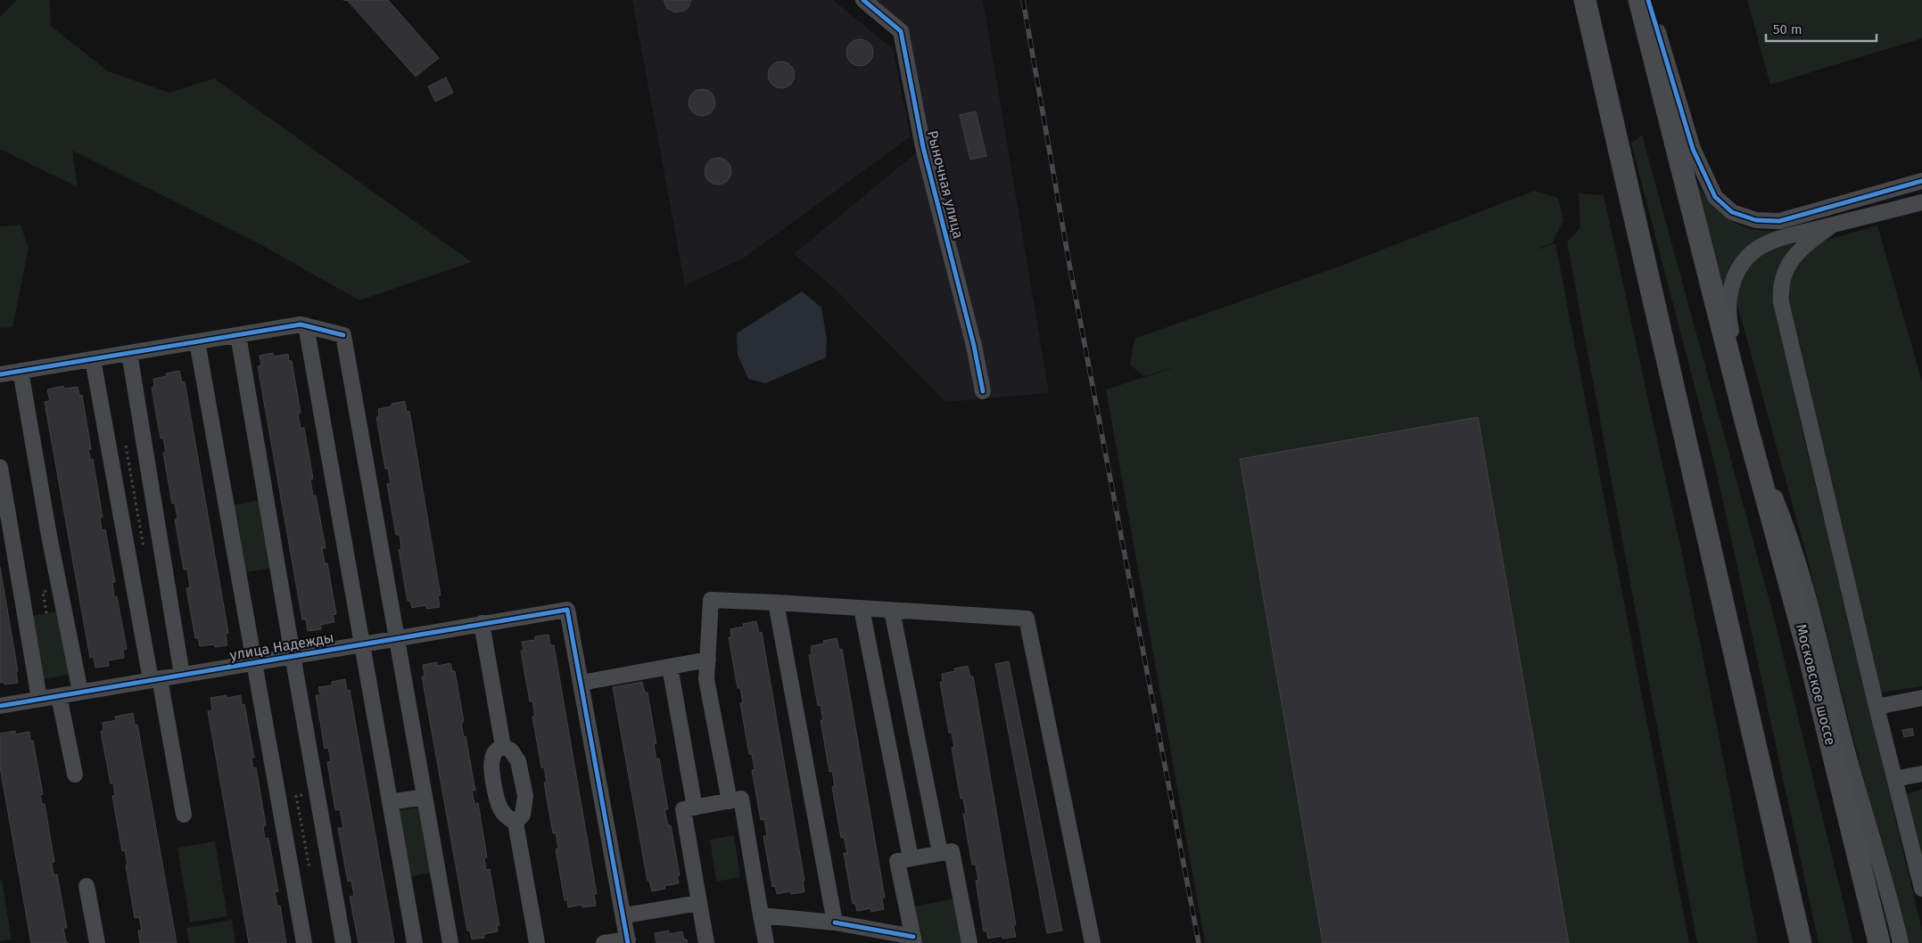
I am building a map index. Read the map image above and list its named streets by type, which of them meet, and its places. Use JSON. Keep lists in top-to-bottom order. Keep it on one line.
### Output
{"streets":{"highway":["Московское шоссе"],"street":["Рыночная улица","улица Надежды"]},"scale_bar":"50 m"}
